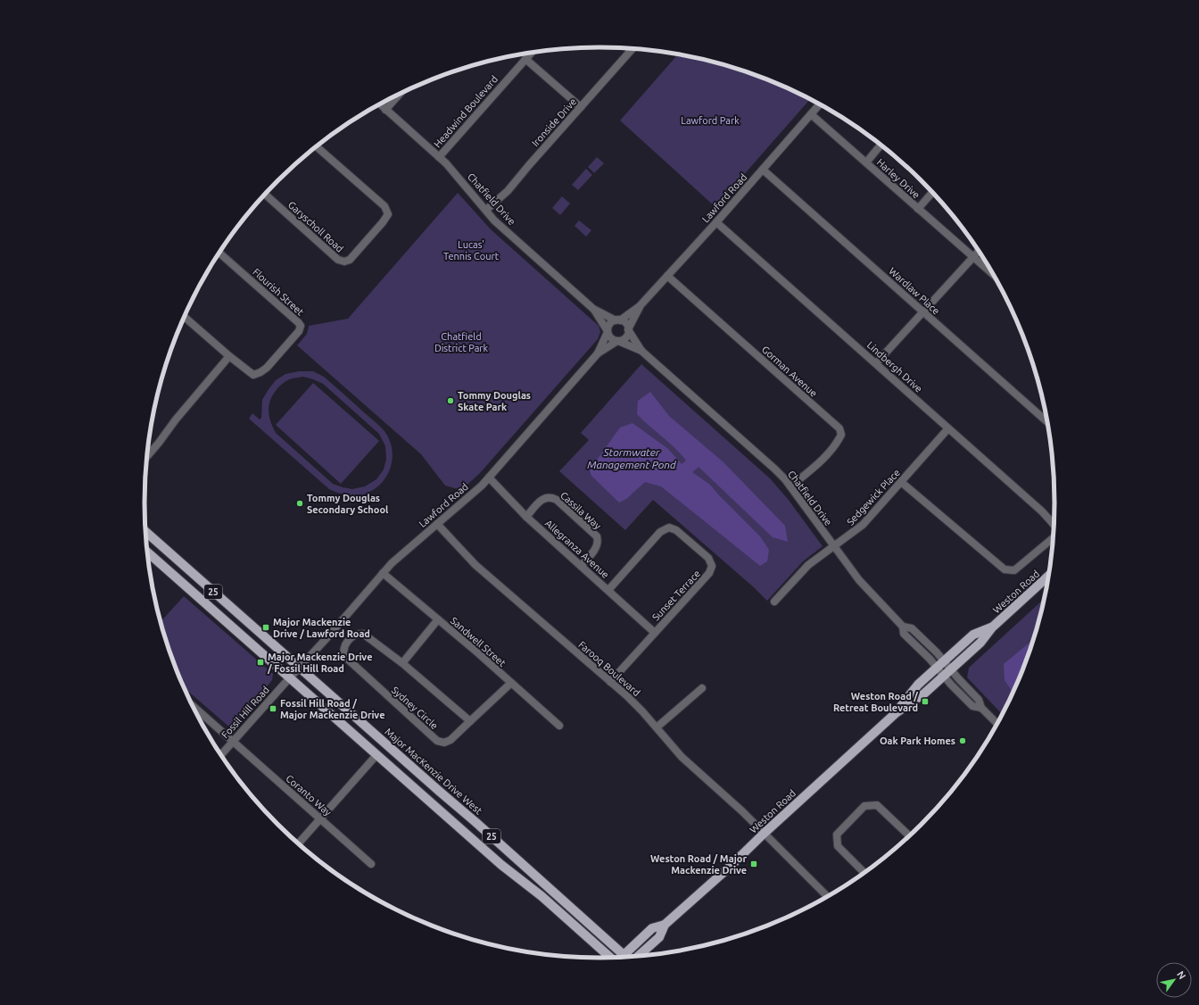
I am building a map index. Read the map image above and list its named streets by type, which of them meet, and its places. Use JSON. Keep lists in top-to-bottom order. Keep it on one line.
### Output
{"streets":{"main road":["25","Weston Road","Major MacKenzie Drive West"],"street":["Headwind Boulevard","Ironside Drive","Harley Drive","Lawford Road","Chatfield Drive","Garyscholl Road","Wardlaw Place","Flourish Street","Lindbergh Drive","Gorman Avenue","Sedgewick Place","Cassila Way","Allegranza Avenue","Sunset Terrace","Sandwell Street","Farooq Boulevard","Sydney Circle","Fossil Hill Road","Coranto Way"]},"crossings":[["Headwind Boulevard","Chatfield Drive"],["Ironside Drive","Chatfield Drive"],["Harley Drive","Lawford Road"],["Lawford Road","Chatfield Drive"],["Lawford Road","Wardlaw Place"],["Lawford Road","Lindbergh Drive"],["Lawford Road","Gorman Avenue"],["Lawford Road","Allegranza Avenue"],["Lawford Road","Sandwell Street"],["Lawford Road","Farooq Boulevard"],["Lawford Road","Fossil Hill Road"],["Lawford Road","Major MacKenzie Drive West"],["Chatfield Drive","Gorman Avenue"],["Chatfield Drive","Sedgewick Place"],["Chatfield Drive","Weston Road"],["Lindbergh Drive","Sedgewick Place"],["Cassila Way","Allegranza Avenue"],["Allegranza Avenue","Sunset Terrace"],["25","Fossil Hill Road"],["Weston Road","Farooq Boulevard"],["Sunset Terrace","Farooq Boulevard"],["Fossil Hill Road","Major MacKenzie Drive West"],["Fossil Hill Road","Coranto Way"]],"water":["Stormwater Management Pond"],"parks":["Lawford Park","Lucas' Tennis Court","Chatfield District Park"],"places":{"other":["Tommy Douglas Skate Park","Tommy Douglas Secondary School","Oak Park Homes"],"transit":["Major Mackenzie Drive / Lawford Road","Major Mackenzie Drive / Fossil Hill Road","Weston Road / Retreat Boulevard","Fossil Hill Road / Major Mackenzie Drive","Weston Road / Major Mackenzie Drive"]},"north":"top right"}
